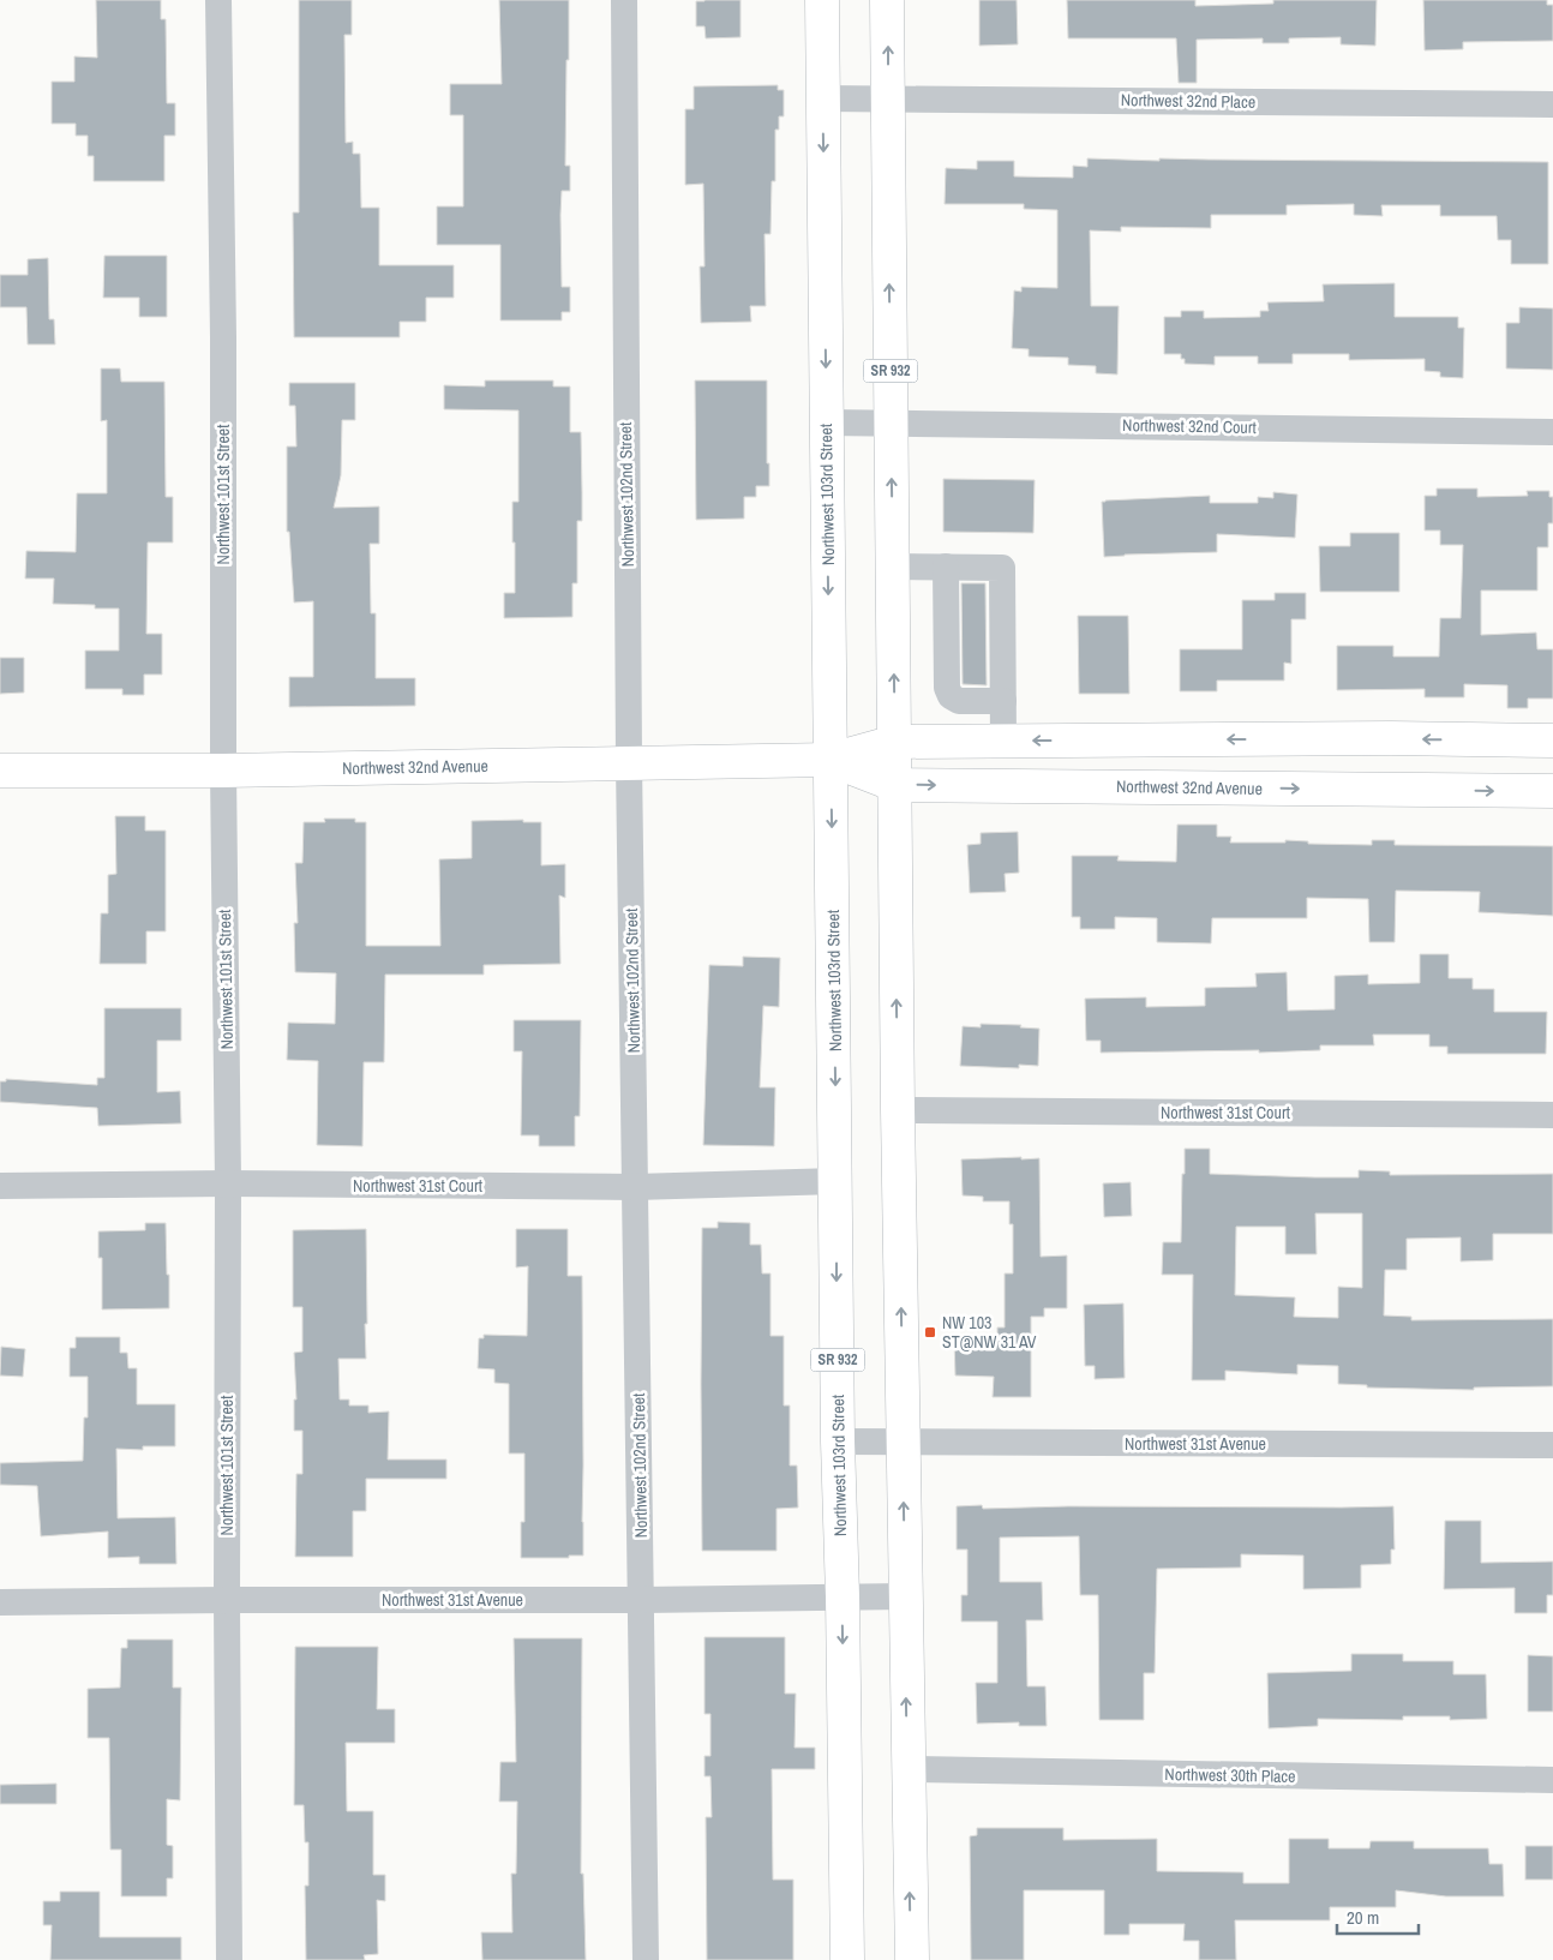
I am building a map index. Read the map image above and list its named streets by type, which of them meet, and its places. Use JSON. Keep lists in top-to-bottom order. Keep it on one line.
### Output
{"streets":{"main road":["SR 932","Northwest 103rd Street","Northwest 32nd Avenue"],"street":["Northwest 32nd Place","Northwest 32nd Court","Northwest 101st Street","Northwest 102nd Street","Northwest 31st Court","Northwest 31st Avenue","Northwest 30th Place"]},"crossings":[["Northwest 32nd Place","SR 932"],["Northwest 32nd Place","Northwest 103rd Street"],["SR 932","Northwest 32nd Court"],["SR 932","Northwest 32nd Avenue"],["SR 932","Northwest 31st Court"],["SR 932","Northwest 31st Avenue"],["SR 932","Northwest 30th Place"],["Northwest 32nd Court","Northwest 103rd Street"],["Northwest 101st Street","Northwest 32nd Avenue"],["Northwest 101st Street","Northwest 31st Court"],["Northwest 101st Street","Northwest 31st Avenue"],["Northwest 102nd Street","Northwest 32nd Avenue"],["Northwest 102nd Street","Northwest 31st Court"],["Northwest 102nd Street","Northwest 31st Avenue"],["Northwest 103rd Street","Northwest 32nd Avenue"],["Northwest 103rd Street","Northwest 31st Court"],["Northwest 103rd Street","Northwest 31st Avenue"]],"places":{"transit":["NW 103 ST@NW 31 AV"]},"scale_bar":"20 m"}
